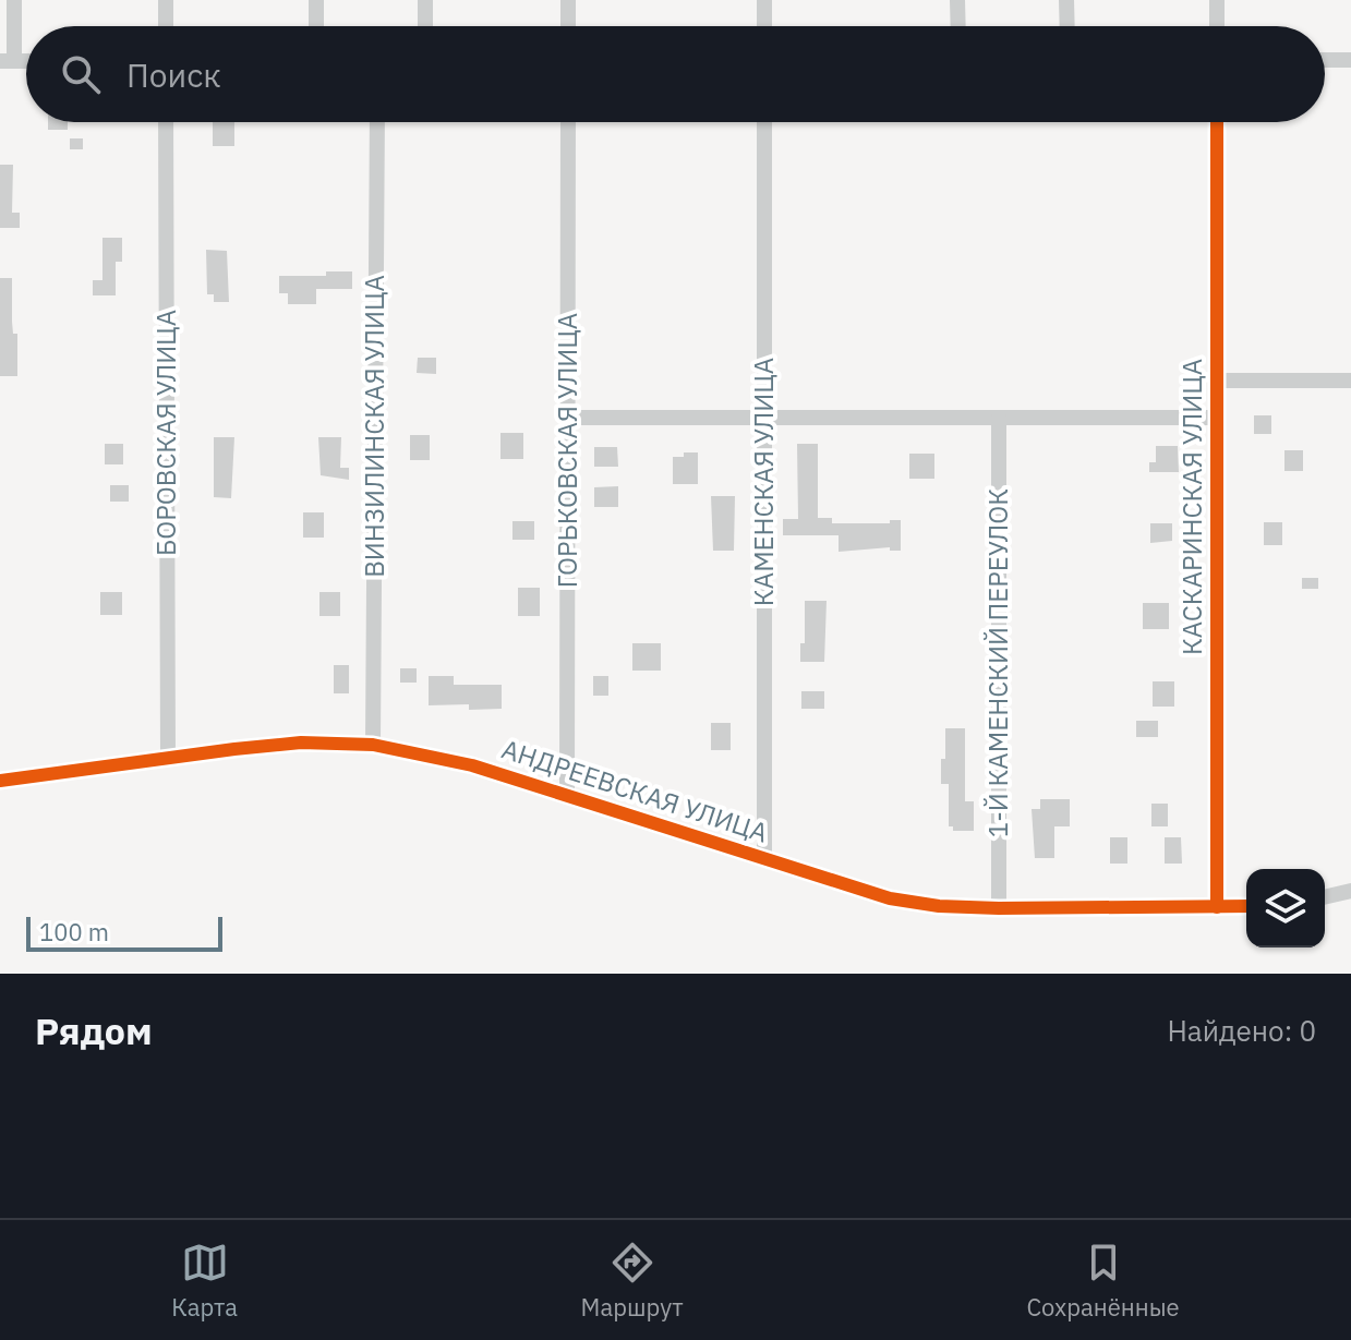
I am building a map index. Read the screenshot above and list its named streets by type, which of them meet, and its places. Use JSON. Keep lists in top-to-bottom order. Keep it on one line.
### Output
{"streets":{"street":["ВИНЗИЛИНСКАЯ УЛИЦА","БОРОВСКАЯ УЛИЦА","ГОРЬКОВСКАЯ УЛИЦА","КАМЕНСКАЯ УЛИЦА","КАСКАРИНСКАЯ УЛИЦА","1-Й КАМЕНСКИЙ ПЕРЕУЛОК","АНДРЕЕВСКАЯ УЛИЦА"]},"crossings":[["ВИНЗИЛИНСКАЯ УЛИЦА","АНДРЕЕВСКАЯ УЛИЦА"],["БОРОВСКАЯ УЛИЦА","АНДРЕЕВСКАЯ УЛИЦА"],["ГОРЬКОВСКАЯ УЛИЦА","АНДРЕЕВСКАЯ УЛИЦА"],["КАМЕНСКАЯ УЛИЦА","АНДРЕЕВСКАЯ УЛИЦА"],["КАСКАРИНСКАЯ УЛИЦА","АНДРЕЕВСКАЯ УЛИЦА"],["1-Й КАМЕНСКИЙ ПЕРЕУЛОК","АНДРЕЕВСКАЯ УЛИЦА"]],"scale_bar":"100 m","page":{"search":"Поиск","scale":"100 m","heading":["Рядом","Найдено: 0"],"nav":["Карта","Маршрут","Сохранённые"]}}
